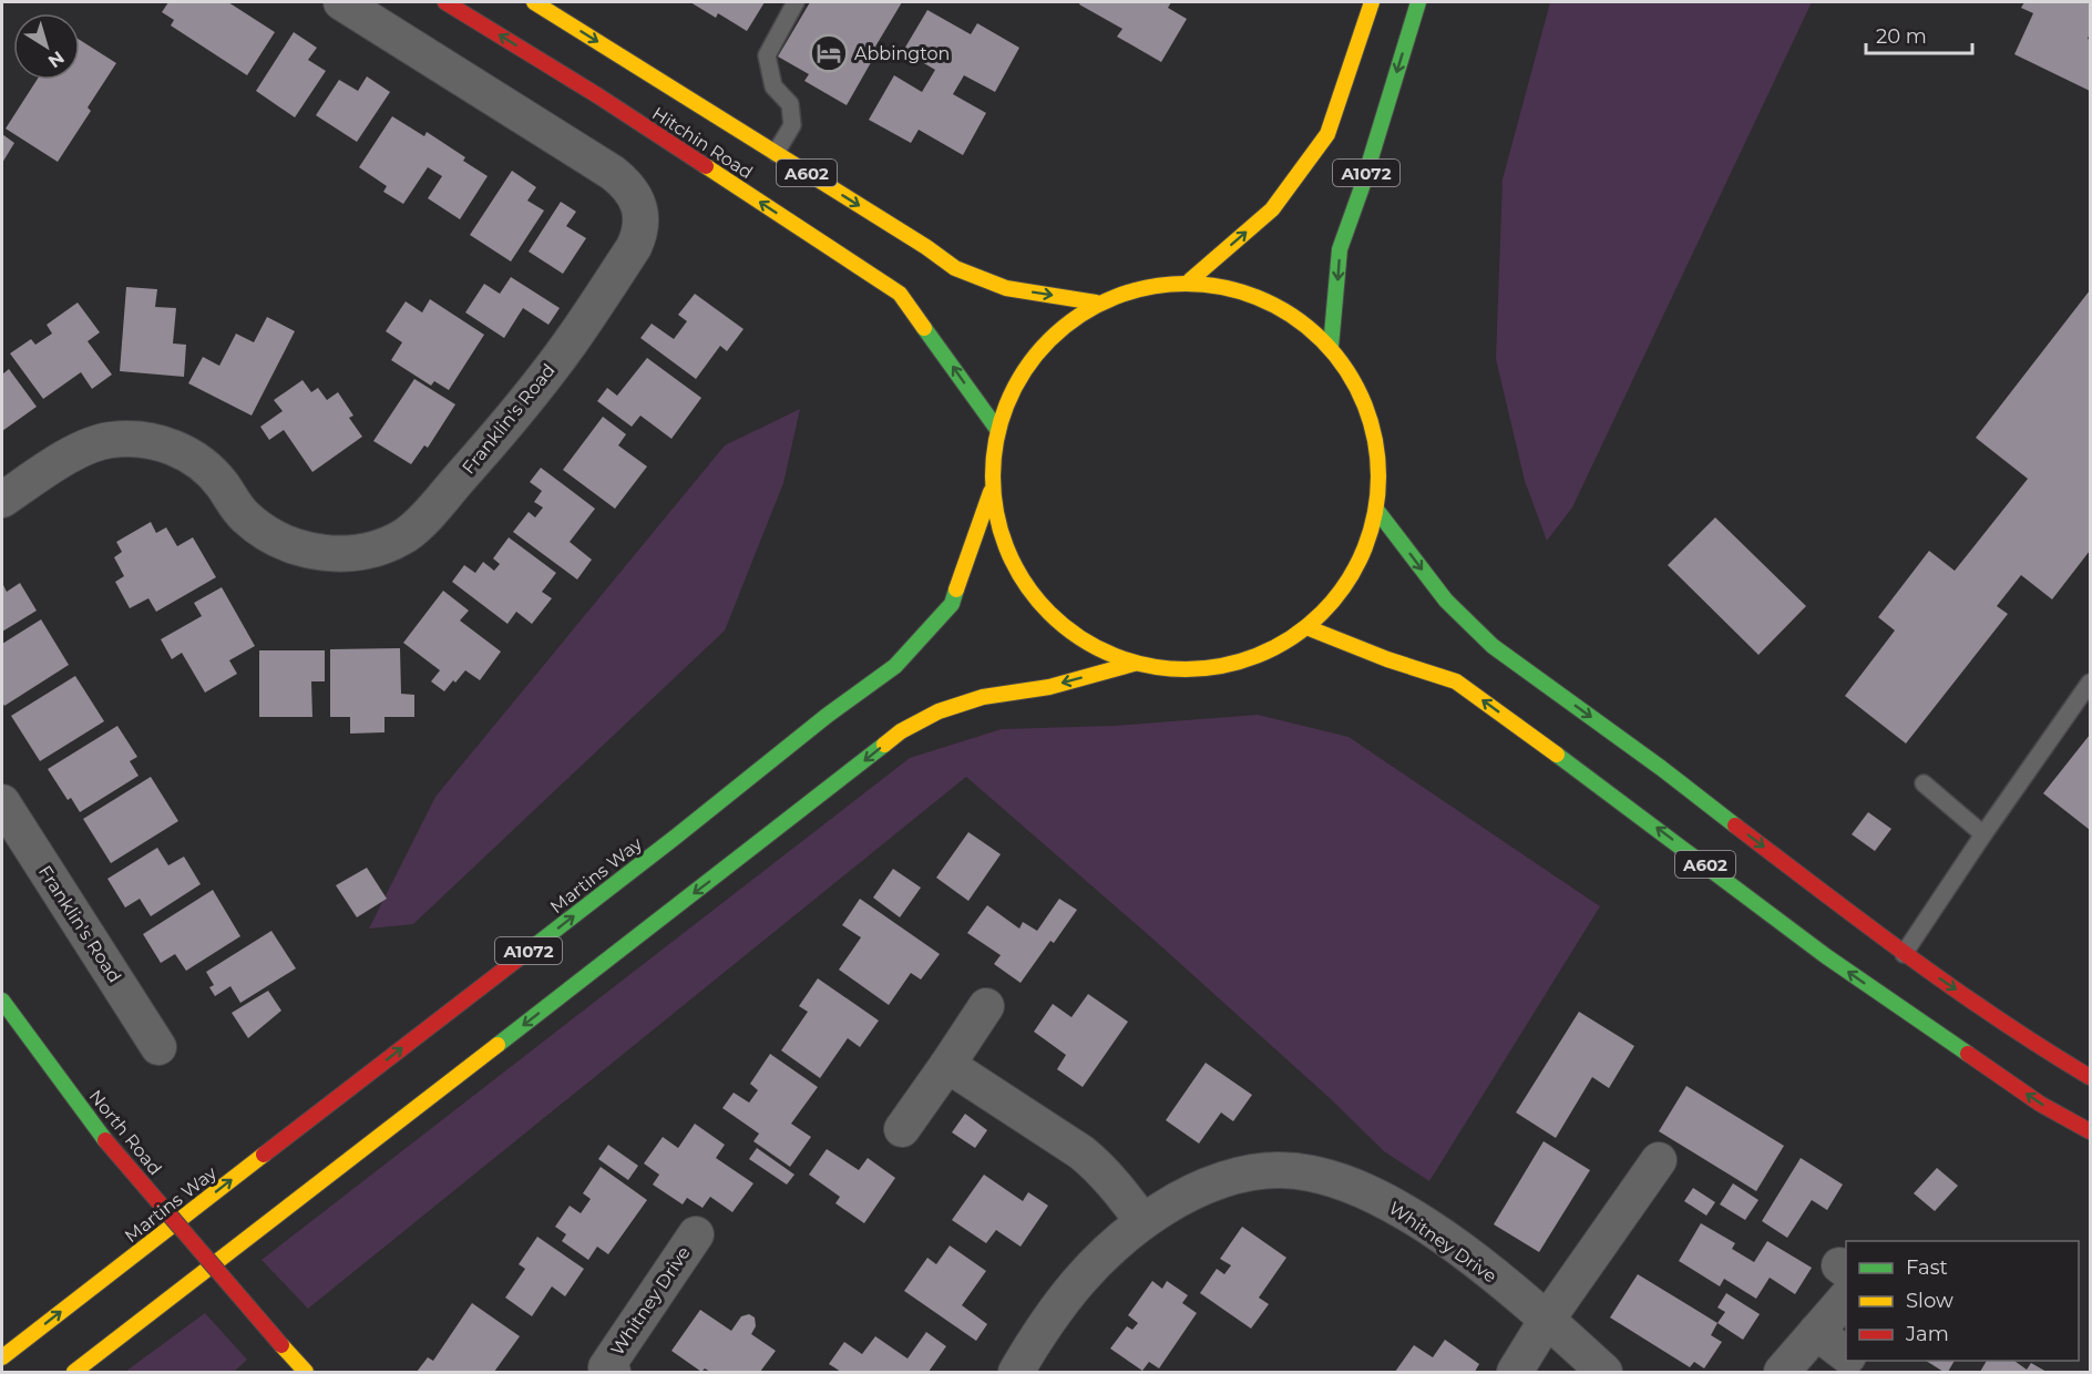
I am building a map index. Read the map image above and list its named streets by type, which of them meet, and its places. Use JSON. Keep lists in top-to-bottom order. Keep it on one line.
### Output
{"streets":{"main road":["Hitchin Road","A602","A1072","Martins Way","North Road"],"street":["Franklin's Road","Whitney Drive"]},"crossings":[["Hitchin Road","A602"],["A602","A1072"],["A602","Martins Way"]],"places":{"hotel":["Abbington"]},"legend":["Fast","Slow","Jam"],"scale_bar":"20 m","north":"bottom right"}
